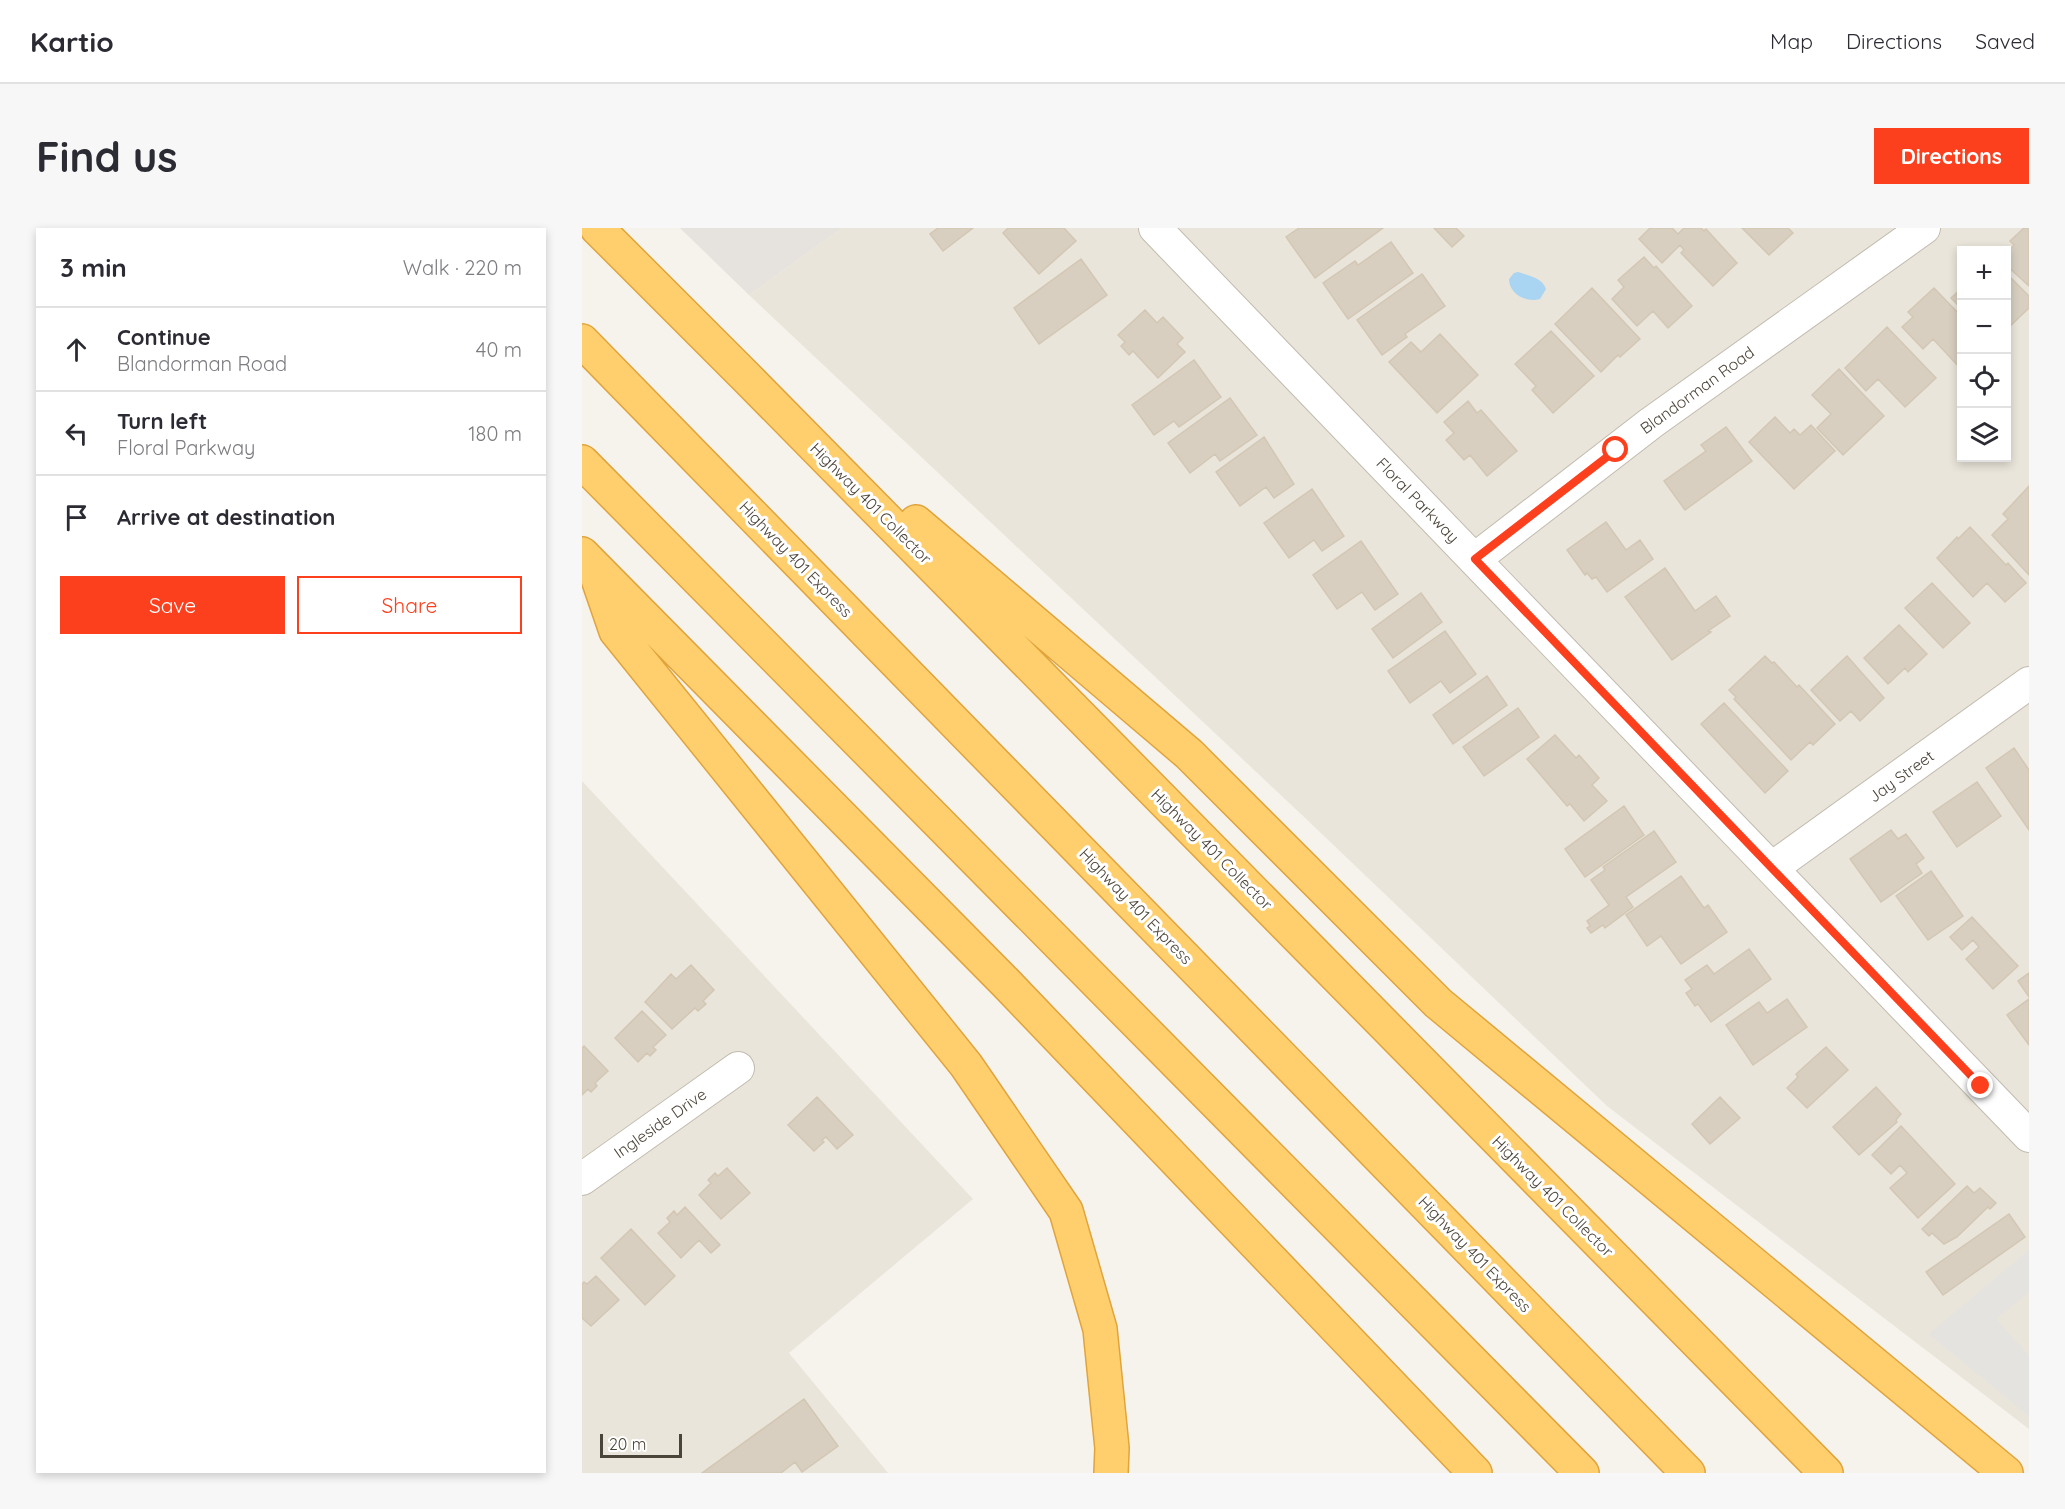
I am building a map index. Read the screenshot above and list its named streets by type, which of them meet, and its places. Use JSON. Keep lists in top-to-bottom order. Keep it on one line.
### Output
{"streets":{"highway":["Highway 401 Collector","Highway 401 Express"],"street":["Blandorman Road","Floral Parkway","Jay Street","Ingleside Drive"]},"crossings":[["Blandorman Road","Floral Parkway"],["Floral Parkway","Jay Street"]],"scale_bar":"20 m","page":{"header":"Kartio","nav":["Map","Directions","Saved"],"buttons":["Directions",["Save","Share"]],"title":"Find us","heading":["3 min","Walk · 220 m"],"map_buttons":["+","−"],"list":[["Continue","Blandorman Road","40 m"],["Turn left","Floral Parkway","180 m"],"Arrive at destination"],"scale":"20 m"}}
